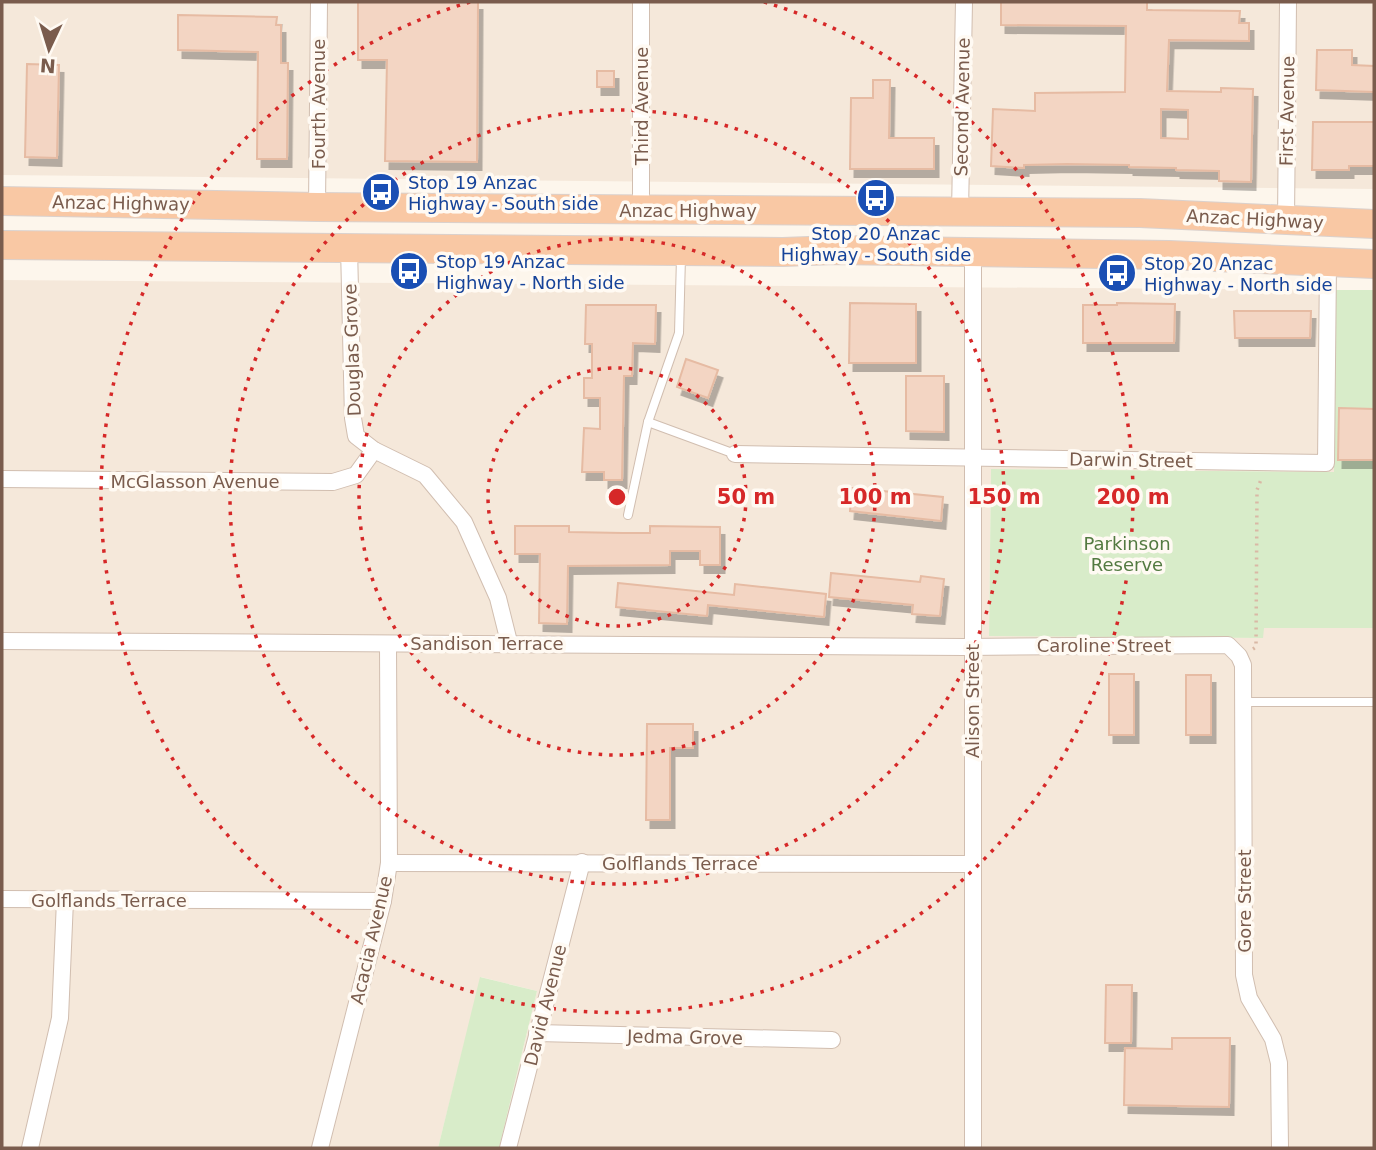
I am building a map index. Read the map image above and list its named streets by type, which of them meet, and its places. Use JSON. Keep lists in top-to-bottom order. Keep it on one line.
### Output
{"streets":{"highway":["Anzac Highway"],"street":["Fourth Avenue","Third Avenue","Second Avenue","First Avenue","Douglas Grove","Darwin Street","McGlasson Avenue","Sandison Terrace","Caroline Street","Alison Street","Golflands Terrace","Gore Street","Acacia Avenue","David Avenue","Jedma Grove"]},"crossings":[["Fourth Avenue","Anzac Highway"],["Third Avenue","Anzac Highway"],["Second Avenue","Anzac Highway"],["First Avenue","Anzac Highway"],["Douglas Grove","McGlasson Avenue"],["Douglas Grove","Sandison Terrace"],["Darwin Street","Alison Street"],["Sandison Terrace","Caroline Street"],["Sandison Terrace","Alison Street"],["Sandison Terrace","Acacia Avenue"],["Caroline Street","Alison Street"],["Caroline Street","Gore Street"],["Alison Street","Golflands Terrace"],["Golflands Terrace","Acacia Avenue"],["Golflands Terrace","David Avenue"],["David Avenue","Jedma Grove"]],"parks":["Parkinson Reserve"],"places":{"bus stop":["Stop 19 Anzac Highway - South side","Stop 20 Anzac Highway - South side","Stop 19 Anzac Highway - North side","Stop 20 Anzac Highway - North side"]},"north":"bottom","rings":["50 m","100 m","150 m","200 m"]}
